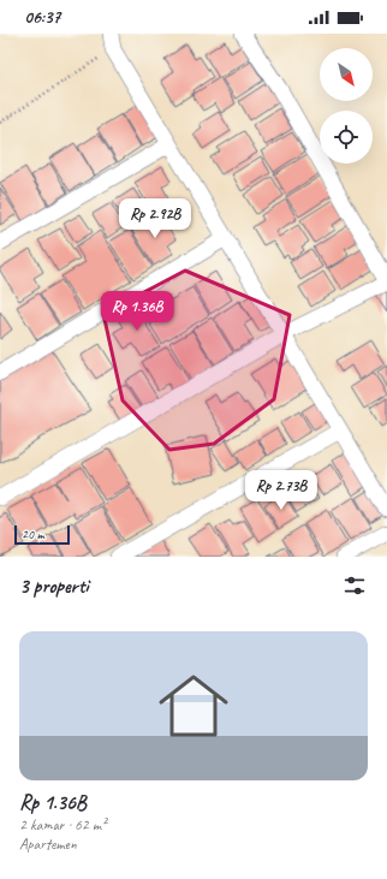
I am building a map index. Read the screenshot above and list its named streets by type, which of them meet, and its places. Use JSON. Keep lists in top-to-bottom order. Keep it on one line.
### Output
{"scale_bar":"20 m","north":"bottom right","page":{"status":"06:37","price":["Rp 2.92B","Rp 1.36B","Rp 2.73B"],"scale":"20 m","heading":"3 properti","list":[{"name":"Rp 1.36B","note":"2 kamar · 62 m² · Apartemen"}]}}
